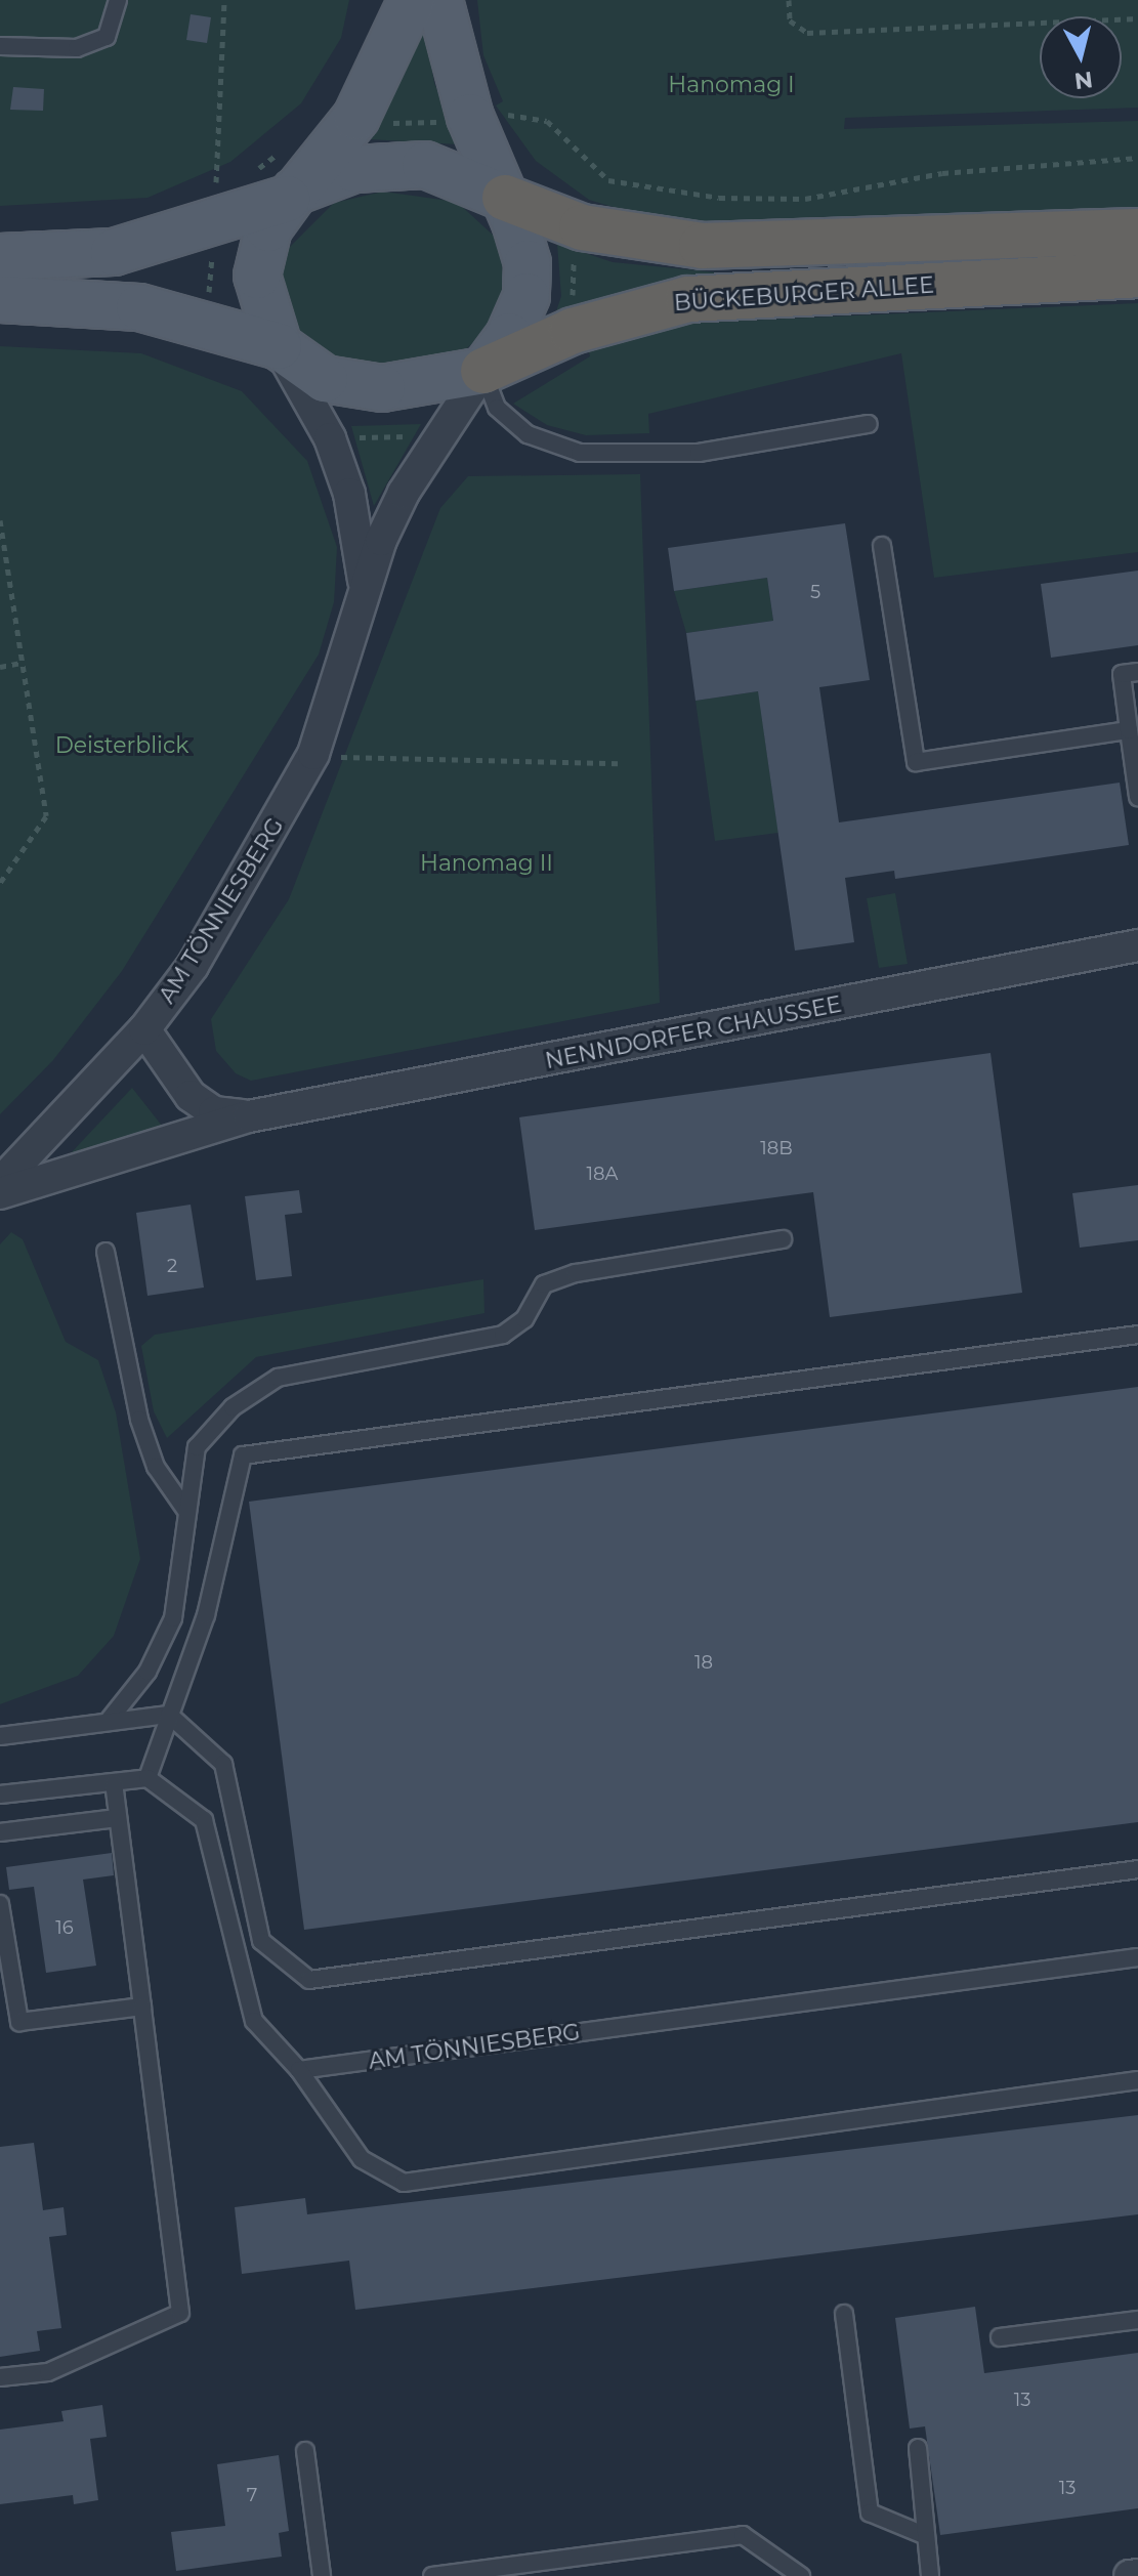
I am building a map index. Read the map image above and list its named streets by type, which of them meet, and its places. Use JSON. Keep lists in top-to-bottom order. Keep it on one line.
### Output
{"streets":{"highway":["BÜCKEBURGER ALLEE"],"street":["AM TÖNNIESBERG","NENNDORFER CHAUSSEE"]},"crossings":[["BÜCKEBURGER ALLEE","AM TÖNNIESBERG"],["AM TÖNNIESBERG","NENNDORFER CHAUSSEE"]],"parks":["Hanomag I","Deisterblick","Hanomag II"],"house_numbers":["5","18B","18A","2","18","16","13","13","7"],"north":"bottom"}
